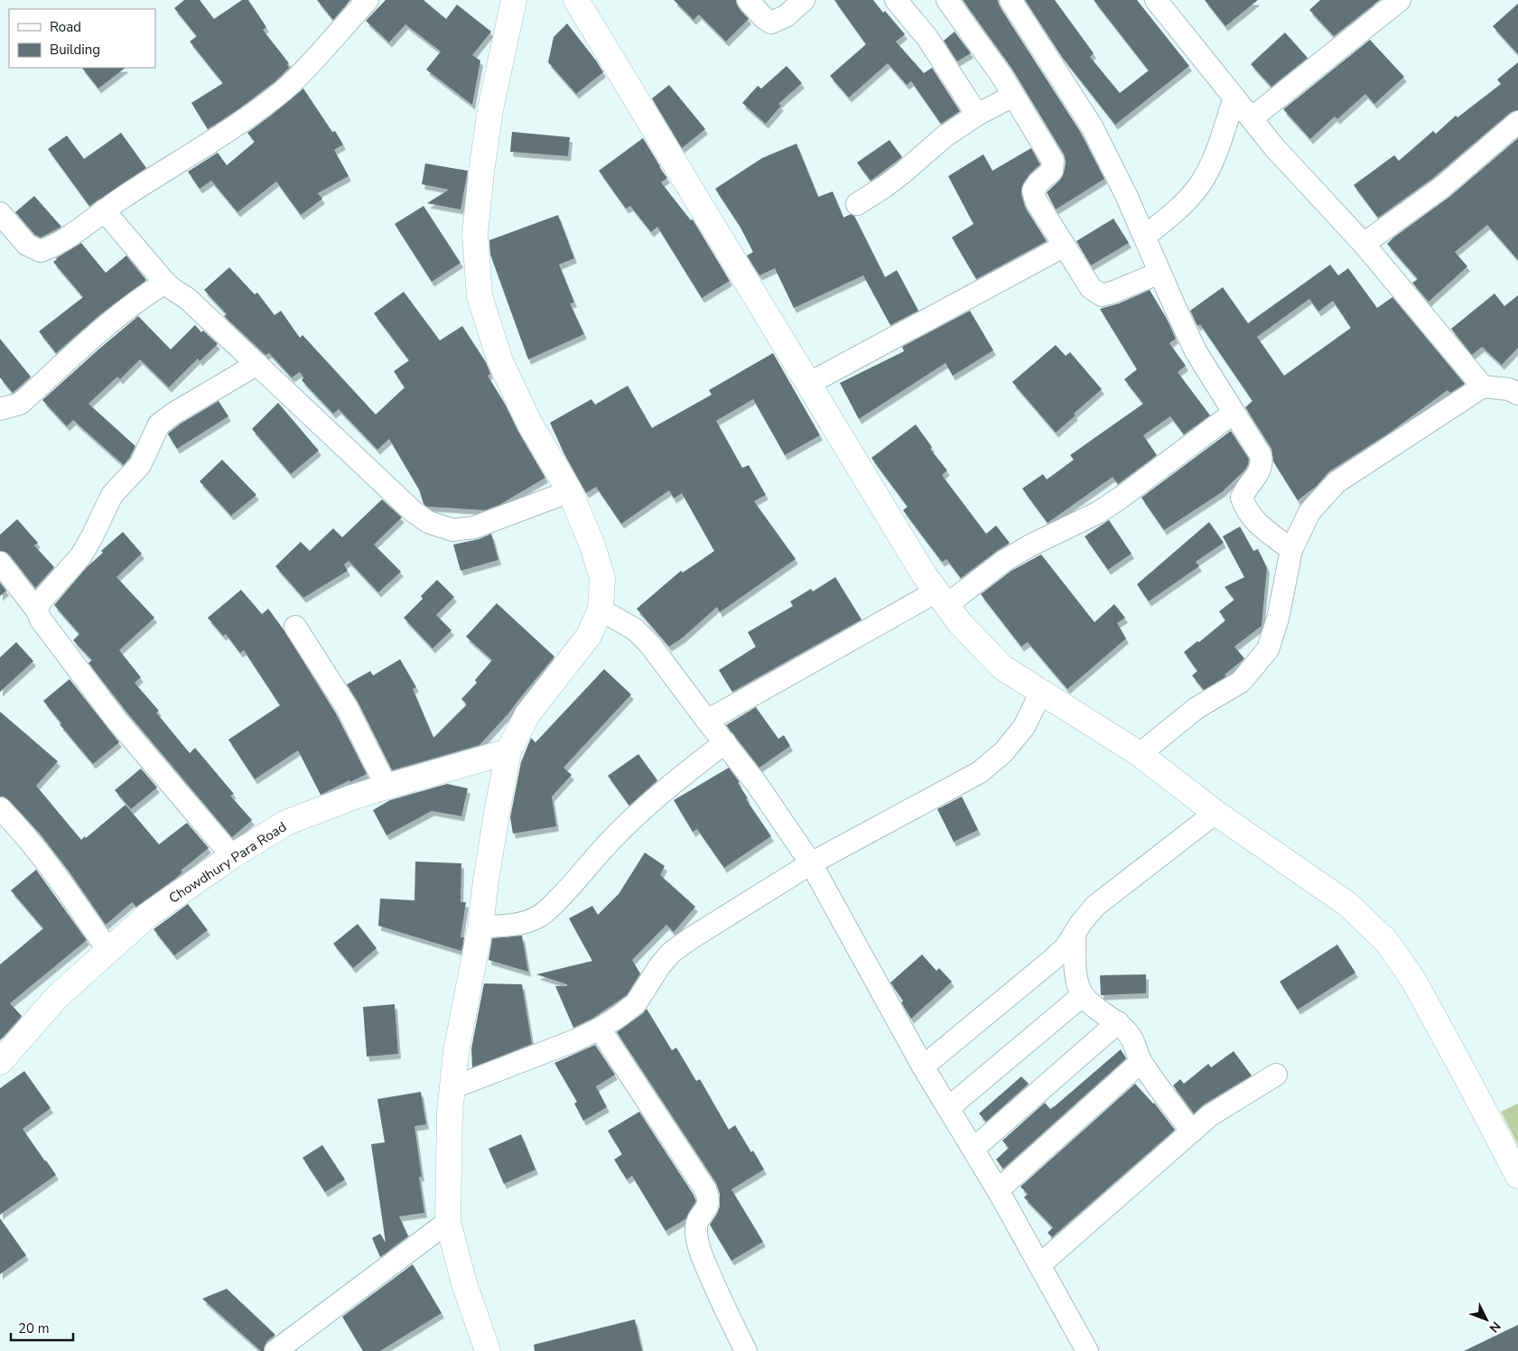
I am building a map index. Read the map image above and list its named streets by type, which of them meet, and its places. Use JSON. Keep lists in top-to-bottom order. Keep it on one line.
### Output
{"streets":{"main road":["Chowdhury Para Road"]},"legend":["Road","Building"],"scale_bar":"20 m","north":"bottom right"}
